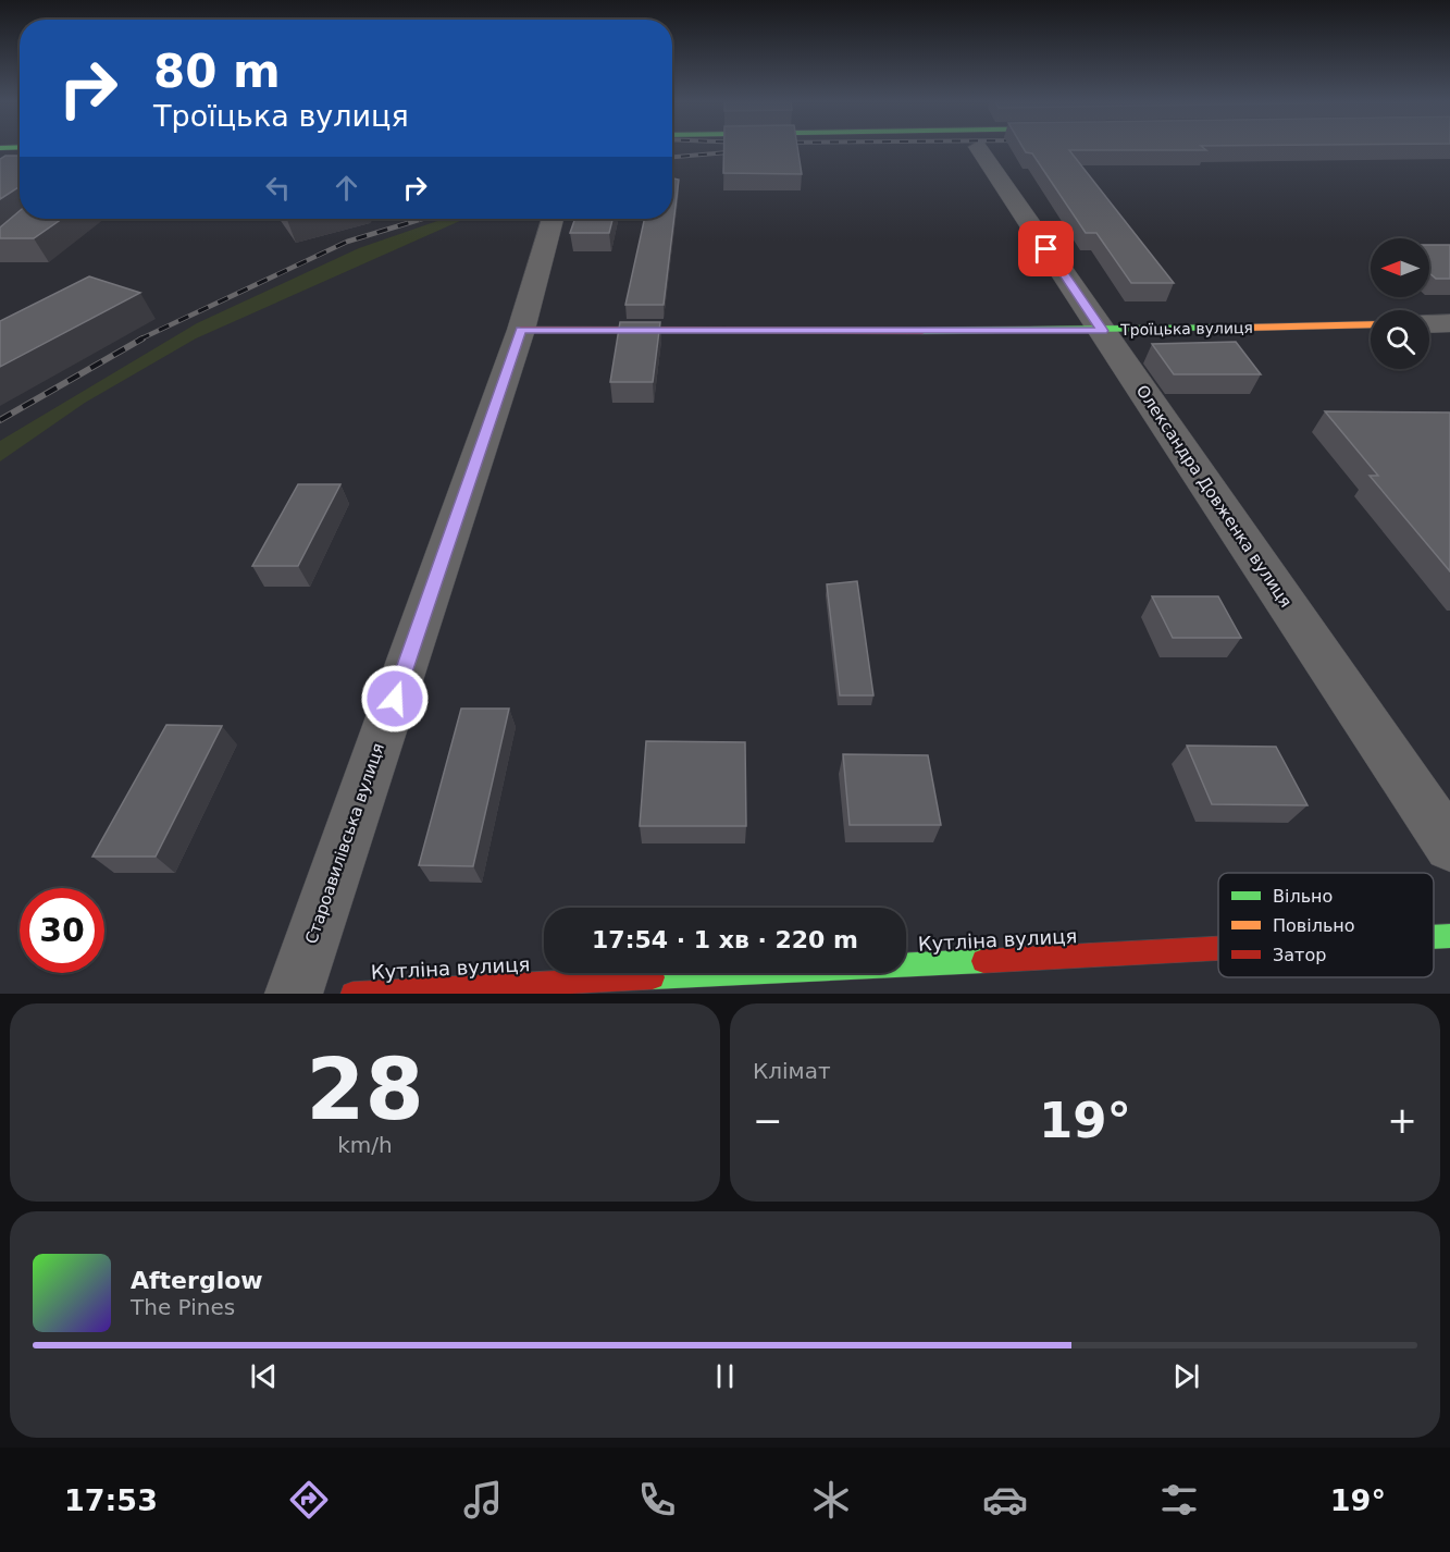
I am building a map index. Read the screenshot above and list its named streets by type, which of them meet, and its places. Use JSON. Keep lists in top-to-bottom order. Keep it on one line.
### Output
{"streets":{"street":["Троїцька вулиця","Олександра Довженка вулиця","Староавилівська вулиця","Кутліна вулиця"]},"crossings":[["Троїцька вулиця","Олександра Довженка вулиця"],["Троїцька вулиця","Староавилівська вулиця"]],"legend":["Вільно","Повільно","Затор"],"north":"left","page":{"turn":["80 m","Троїцька вулиця"],"limit":"30","trip":"17:54 · 1 хв · 220 m","tile":[["28","km/h"],"Клімат"],"heat":["−","19°","+"],"song":["Afterglow","The Pines"],"tabs":["17:53","19°"]}}
